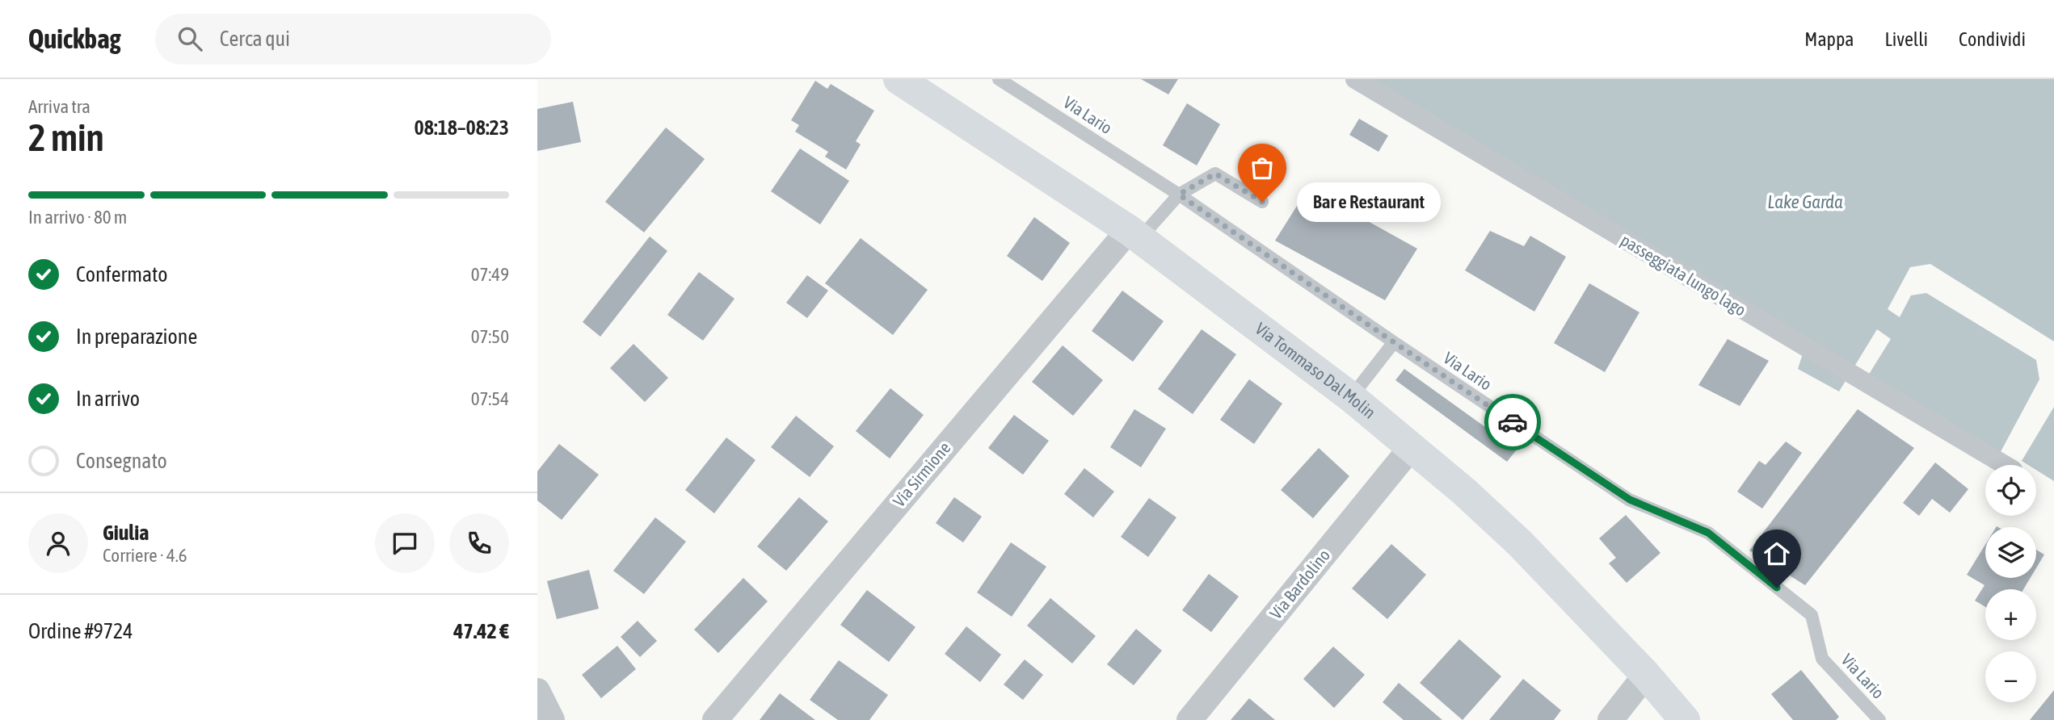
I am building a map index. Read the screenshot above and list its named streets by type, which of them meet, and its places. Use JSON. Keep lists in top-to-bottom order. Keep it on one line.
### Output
{"streets":{"main road":["Via Tommaso Dal Molin"],"street":["passeggiata lungo lago","Via Sirmione","Via Bardolino"],"lane":["Via Lario"]},"crossings":[["Via Tommaso Dal Molin","Via Sirmione"],["Via Tommaso Dal Molin","Via Bardolino"]],"water":["Lake Garda"],"places":["Bar e Restaurant"],"page":{"header":"Quickbag","search":"Cerca qui","nav":["Mappa","Livelli","Condividi"],"heading":["2 min","Arriva tra","08:18–08:23"],"panel":["Giulia","Corriere · 4.6","Ordine #9724","47.42 €"],"bar":"In arrivo · 80 m","bubble":"Bar e Restaurant","list":[["Confermato","07:49"],["In preparazione","07:50"],["In arrivo","07:54"],"Consegnato"],"map_buttons":["+","−"]}}
